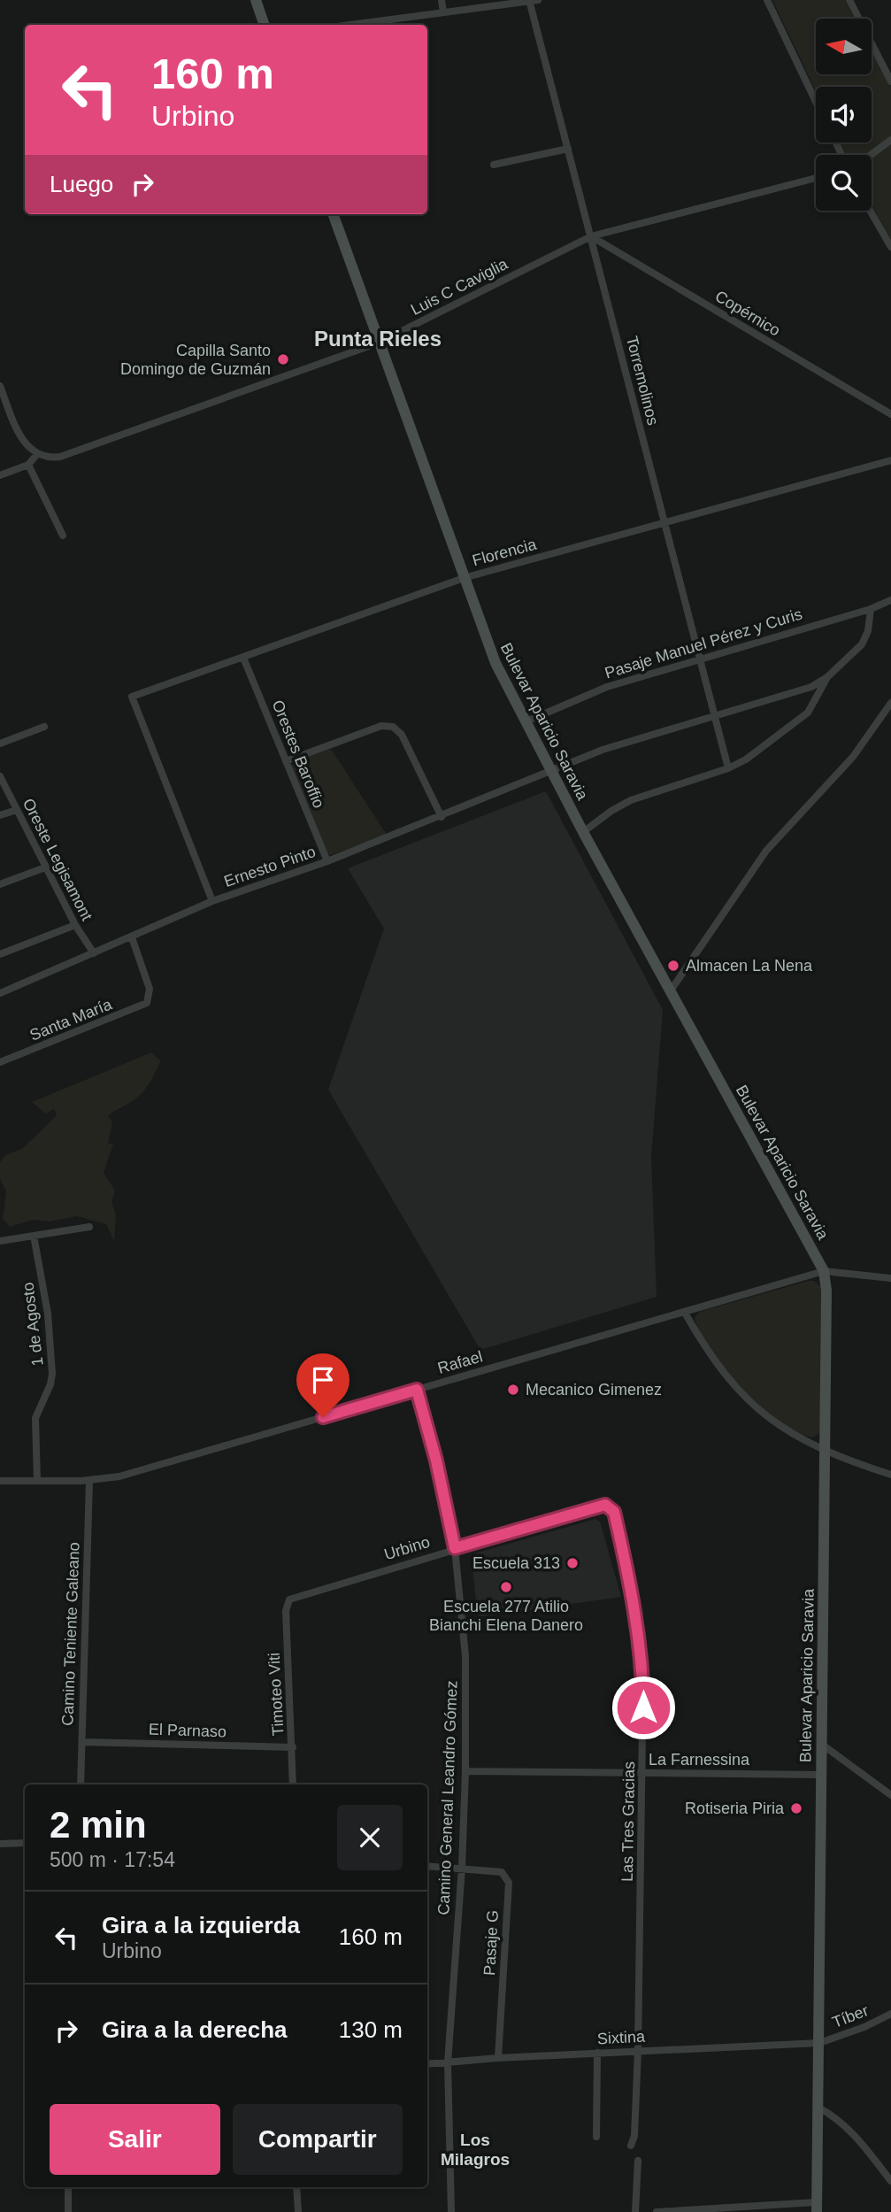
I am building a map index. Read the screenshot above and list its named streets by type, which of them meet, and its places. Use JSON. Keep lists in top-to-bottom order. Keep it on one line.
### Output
{"streets":{"street":["Luis C Caviglia","Copérnico","Torremolinos","Florencia","Pasaje Manuel Pérez y Curis","Bulevar Aparicio Saravia","Orestes Baroffio","Oreste Legisamont","Ernesto Pinto","Santa María","1 de Agosto","Rafael","Urbino","Camino Teniente Galeano","Timoteo Viti","El Parnaso","La Farnessina","Camino General Leandro Gómez","Las Tres Gracias","Pasaje G","Tíber","Sixtina"]},"crossings":[["Luis C Caviglia","Copérnico"],["Luis C Caviglia","Torremolinos"],["Luis C Caviglia","Bulevar Aparicio Saravia"],["Copérnico","Torremolinos"],["Torremolinos","Florencia"],["Torremolinos","Pasaje Manuel Pérez y Curis"],["Torremolinos","Ernesto Pinto"],["Florencia","Bulevar Aparicio Saravia"],["Florencia","Orestes Baroffio"],["Florencia","Ernesto Pinto"],["Pasaje Manuel Pérez y Curis","Bulevar Aparicio Saravia"],["Bulevar Aparicio Saravia","Ernesto Pinto"],["Bulevar Aparicio Saravia","Rafael"],["Bulevar Aparicio Saravia","La Farnessina"],["Bulevar Aparicio Saravia","Tíber"],["Bulevar Aparicio Saravia","Sixtina"],["Orestes Baroffio","Ernesto Pinto"],["Oreste Legisamont","Ernesto Pinto"],["Ernesto Pinto","Santa María"],["1 de Agosto","Rafael"],["Rafael","Camino Teniente Galeano"],["Rafael","Camino General Leandro Gómez"],["Urbino","Timoteo Viti"],["Urbino","Camino General Leandro Gómez"],["Urbino","Las Tres Gracias"],["Camino Teniente Galeano","El Parnaso"],["Timoteo Viti","El Parnaso"],["La Farnessina","Camino General Leandro Gómez"],["La Farnessina","Las Tres Gracias"],["Camino General Leandro Gómez","Pasaje G"],["Camino General Leandro Gómez","Sixtina"],["Las Tres Gracias","Sixtina"],["Pasaje G","Sixtina"],["Tíber","Sixtina"]],"districts":["Punta Rieles","Los Milagros"],"places":["Capilla Santo Domingo de Guzmán","Almacen La Nena","Mecanico Gimenez","Escuela 313","Escuela 277 Atilio Bianchi Elena Danero","Rotiseria Piria"],"north":"left","page":{"turn":["160 m","Urbino"],"then":"Luego","heading":["2 min","500 m · 17:54"],"list":[{"name":"Gira a la izquierda","note":"Urbino","value":"160 m"},{"name":"Gira a la derecha","value":"130 m"}],"buttons":["Salir","Compartir"]}}
